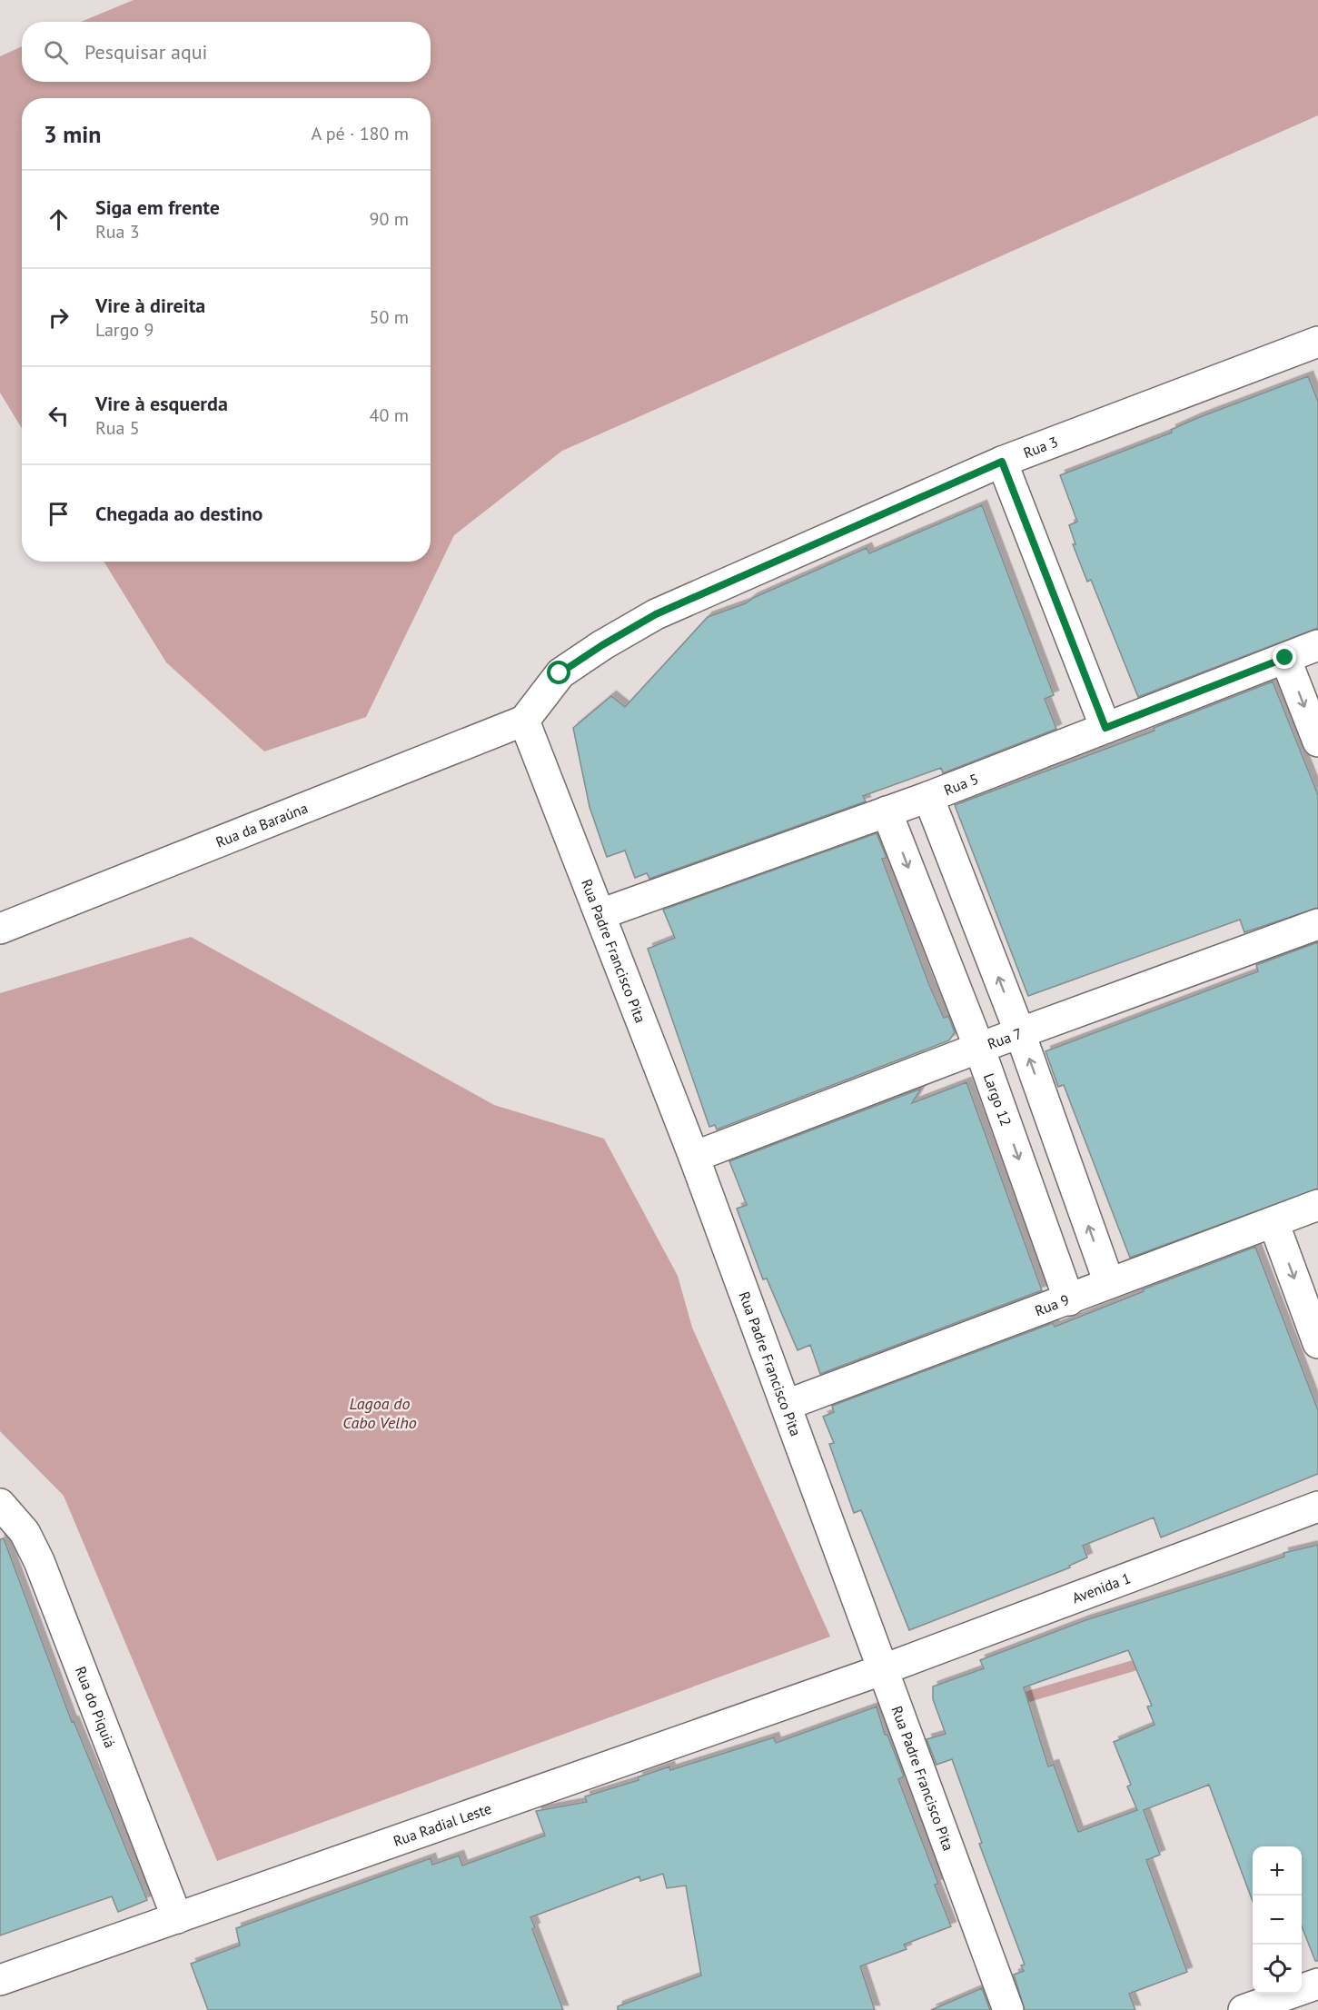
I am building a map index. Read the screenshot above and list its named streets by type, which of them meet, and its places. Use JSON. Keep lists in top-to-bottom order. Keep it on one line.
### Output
{"streets":{"street":["Rua 3","Rua 5","Rua da Baraúna","Rua Padre Francisco Pita","Rua 7","Largo 12","Rua 9","Avenida 1","Rua do Piquiá","Rua Radial Leste"]},"crossings":[["Rua 3","Rua da Baraúna"],["Rua 3","Rua Padre Francisco Pita"],["Rua 5","Rua Padre Francisco Pita"],["Rua 5","Largo 12"],["Rua da Baraúna","Rua Padre Francisco Pita"],["Rua Padre Francisco Pita","Rua 7"],["Rua Padre Francisco Pita","Rua 9"],["Rua Padre Francisco Pita","Avenida 1"],["Rua Padre Francisco Pita","Rua Radial Leste"],["Rua 7","Largo 12"],["Largo 12","Rua 9"],["Avenida 1","Rua Radial Leste"],["Rua do Piquiá","Rua Radial Leste"]],"water":["Lagoa do Cabo Velho"],"page":{"search":"Pesquisar aqui","heading":["3 min","A pé · 180 m"],"list":[["Siga em frente","Rua 3","90 m"],["Vire à direita","Largo 9","50 m"],["Vire à esquerda","Rua 5","40 m"],"Chegada ao destino"],"map_buttons":["+","−"]}}
